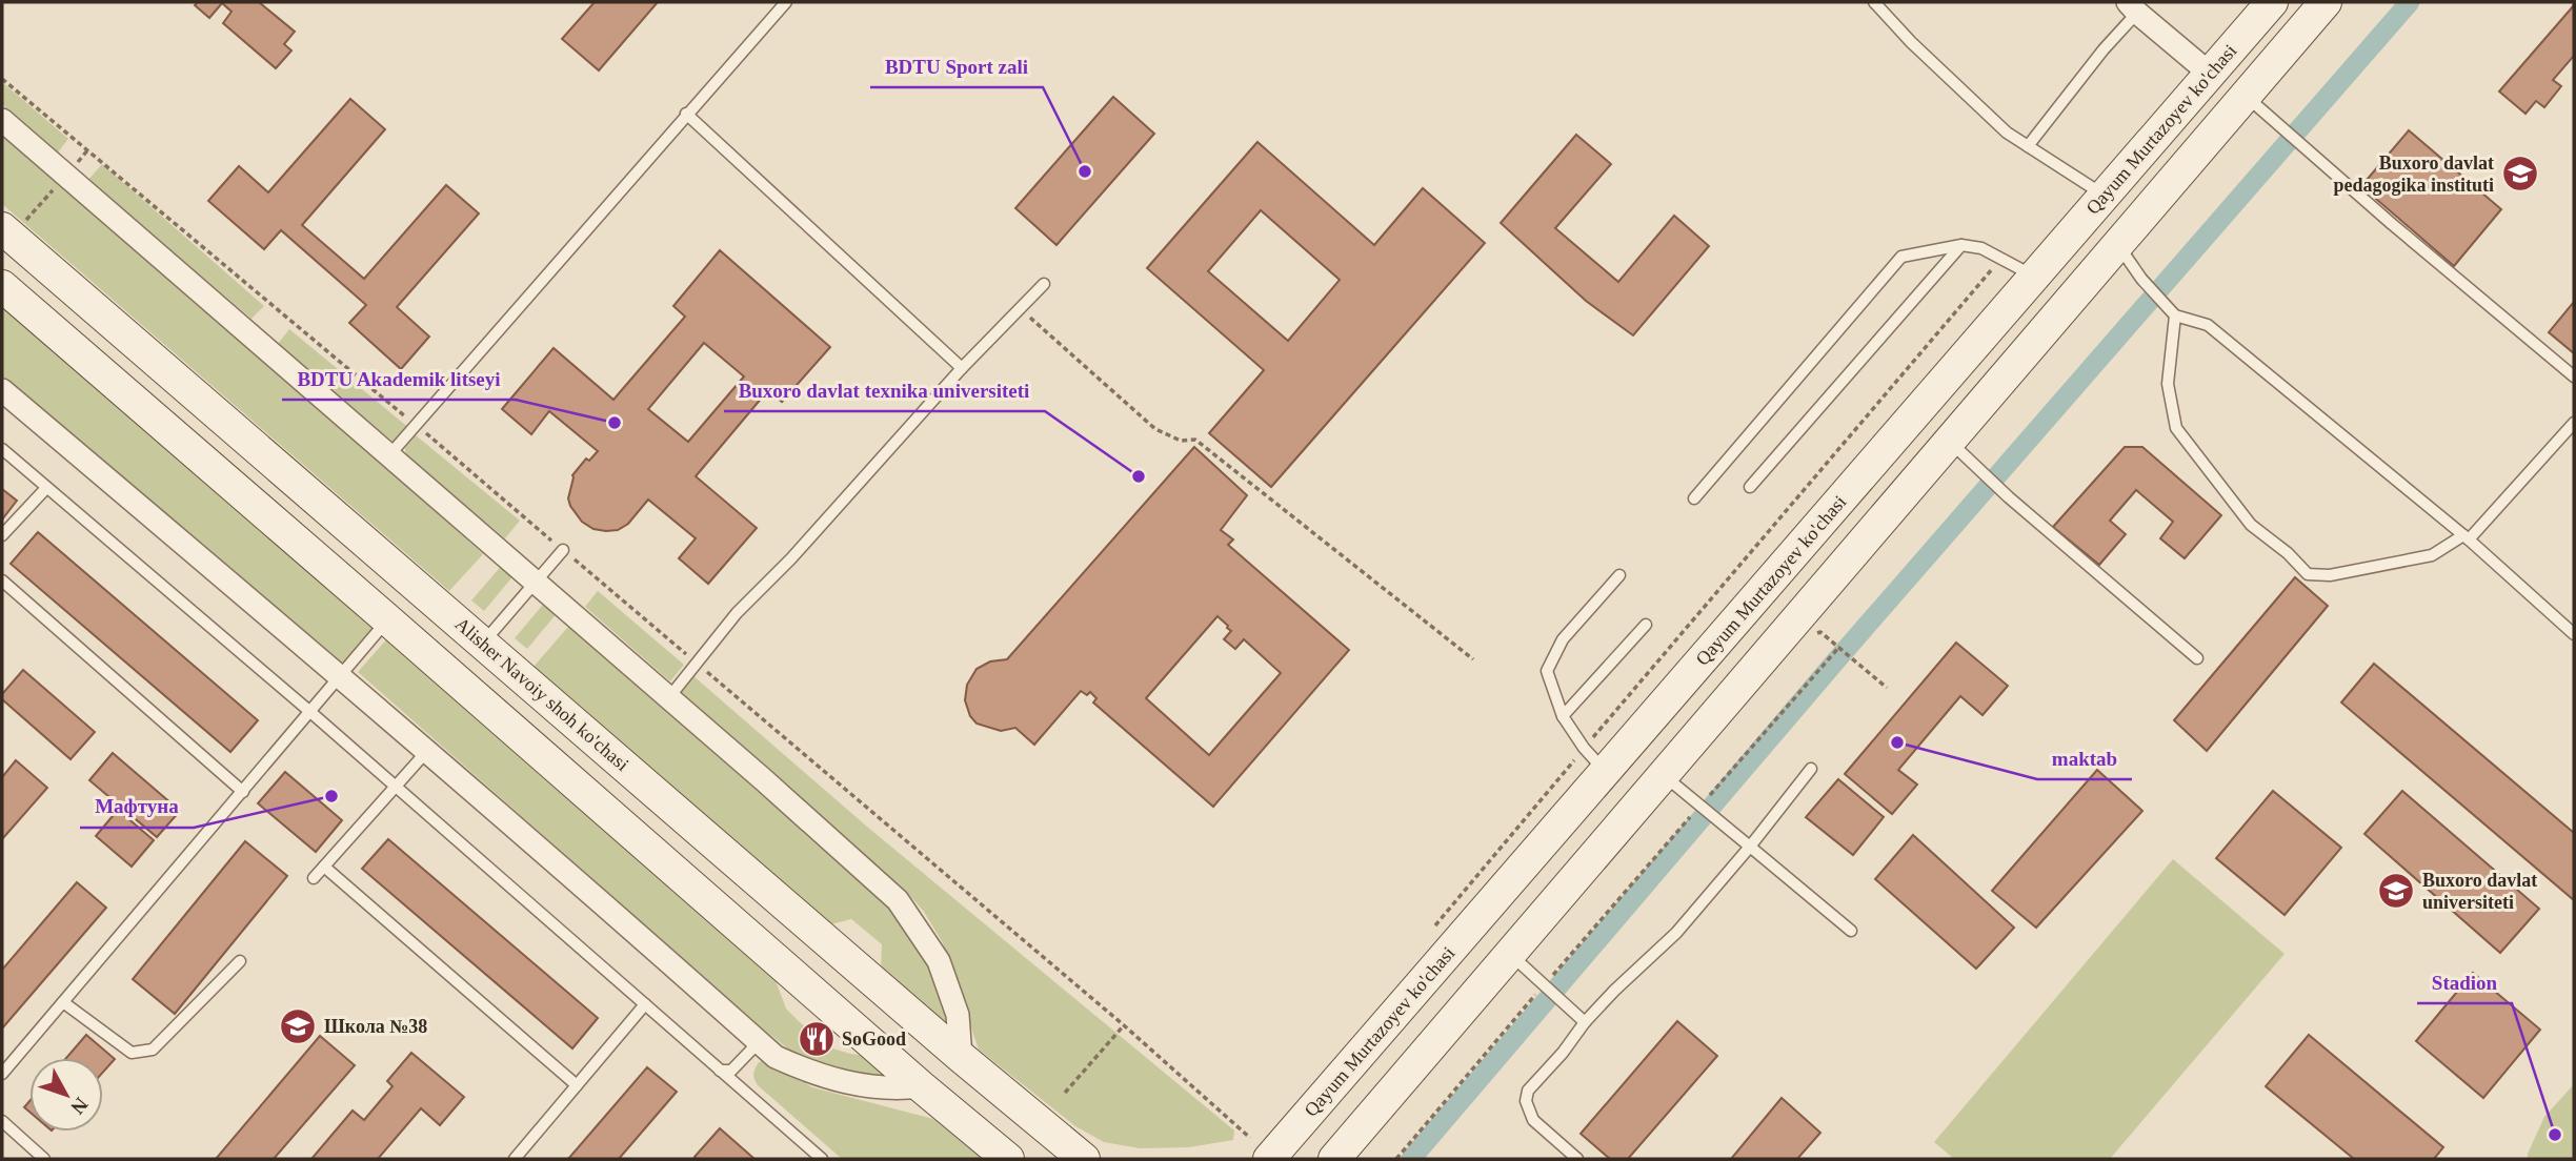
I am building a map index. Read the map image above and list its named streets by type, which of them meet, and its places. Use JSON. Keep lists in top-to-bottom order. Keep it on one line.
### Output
{"streets":{"street":["Qayum Murtazoyev ko'chasi","Alisher Navoiy shoh ko'chasi"]},"places":{"other":["BDTU Sport zali","BDTU Akademik litseyi","Buxoro davlat texnika universiteti","maktab","Мафтуна","Stadion"],"school or university":["Buxoro davlat pedagogika instituti","Buxoro davlat universiteti","Школа №38"],"restaurant":["SoGood"]},"north":"bottom right"}
